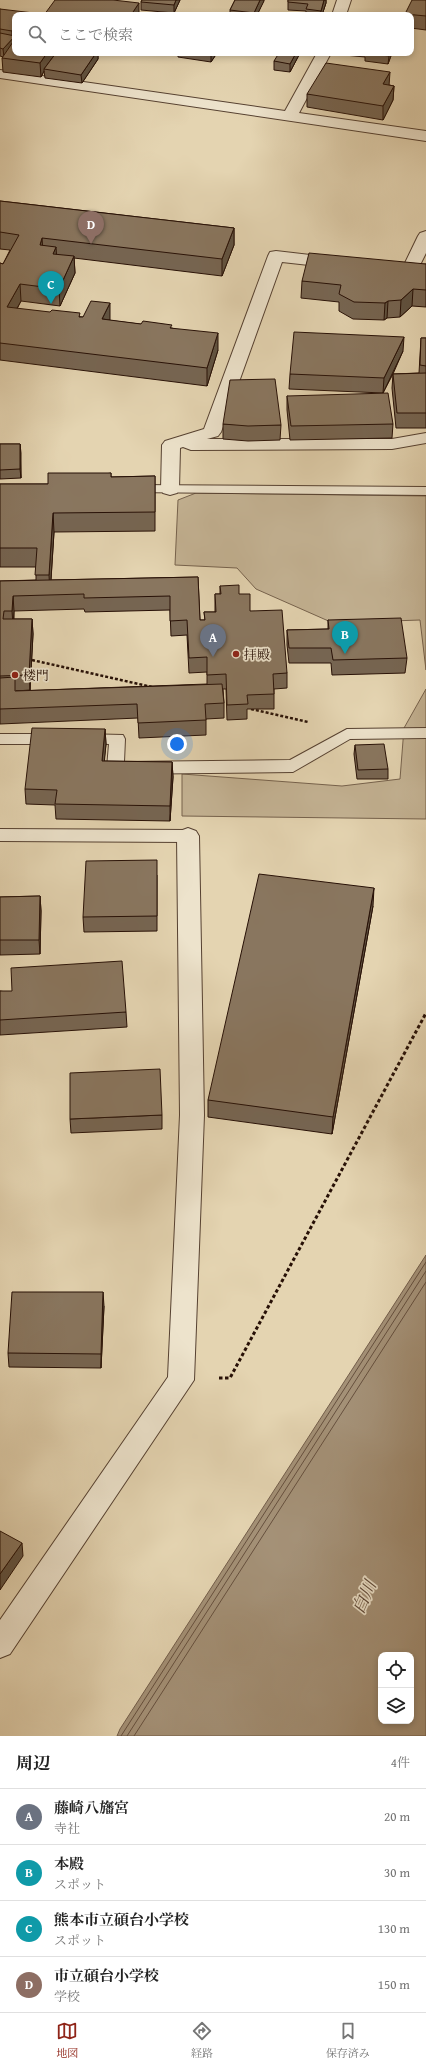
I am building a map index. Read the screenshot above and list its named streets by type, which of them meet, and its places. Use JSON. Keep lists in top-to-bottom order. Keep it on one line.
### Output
{"water":["白川"],"places":["拝殿","楼門"],"page":{"search":"ここで検索","pins":["D","C","B","A"],"heading":["周辺","4件"],"list":[{"mark":"A","name":"藤崎八旛宮","note":"寺社","value":"20 m"},{"mark":"B","name":"本殿","note":"スポット","value":"30 m"},{"mark":"C","name":"熊本市立碩台小学校","note":"スポット","value":"130 m"},{"mark":"D","name":"市立碩台小学校","note":"学校","value":"150 m"}],"nav":["地図","経路","保存済み"]}}
